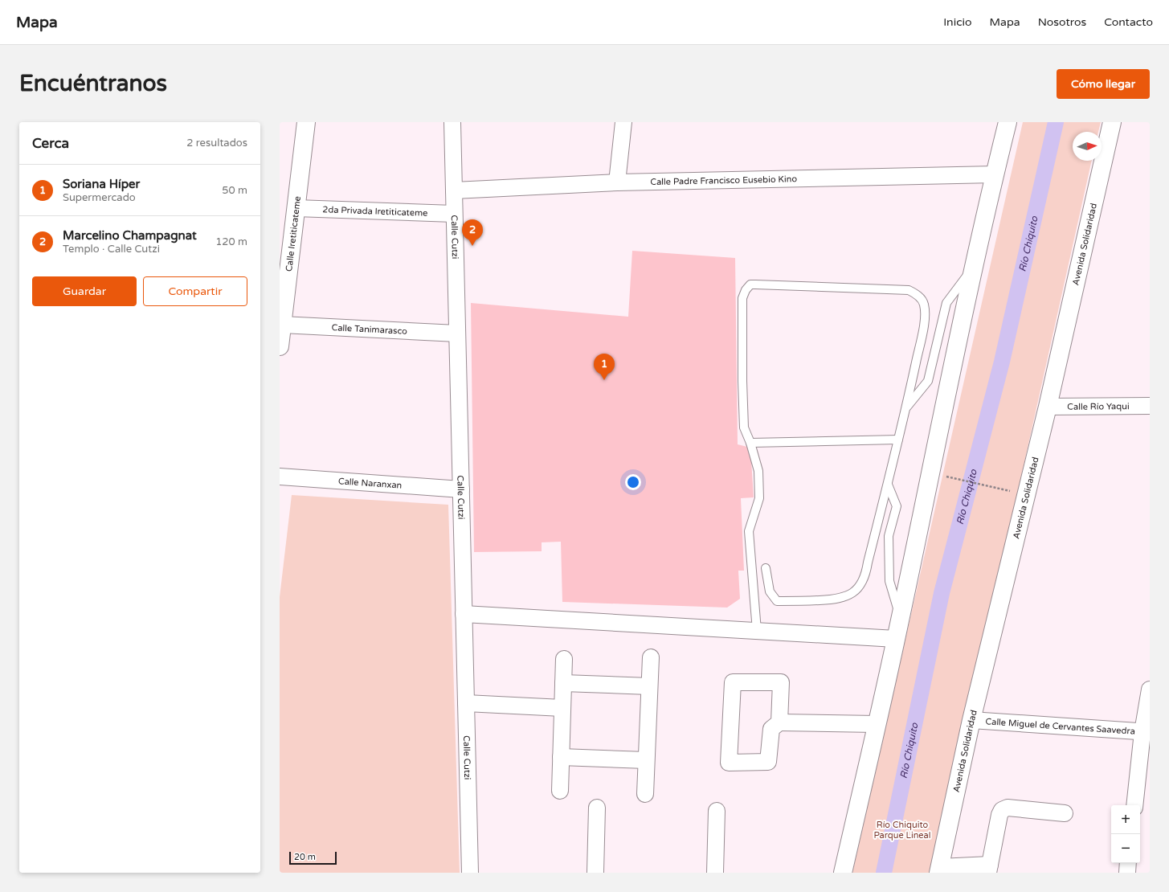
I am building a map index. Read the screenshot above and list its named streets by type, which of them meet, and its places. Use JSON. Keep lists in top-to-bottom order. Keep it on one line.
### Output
{"streets":{"main road":["Calle Iretiticateme","Avenida Solidaridad"],"street":["Calle Padre Francisco Eusebio Kino","2da Privada Iretiticateme","Calle Cutzi","Calle Tanimarasco","Calle Río Yaqui","Calle Naranxan","Calle Miguel de Cervantes Saavedra"]},"crossings":[["Calle Padre Francisco Eusebio Kino","Calle Cutzi"],["2da Privada Iretiticateme","Calle Iretiticateme"],["2da Privada Iretiticateme","Calle Cutzi"],["Calle Iretiticateme","Calle Tanimarasco"],["Calle Cutzi","Calle Tanimarasco"],["Calle Cutzi","Calle Naranxan"],["Avenida Solidaridad","Calle Río Yaqui"],["Avenida Solidaridad","Calle Miguel de Cervantes Saavedra"]],"water":["Río Chiquito"],"parks":["Río Chiquito Parque Lineal"],"scale_bar":"20 m","north":"right","page":{"header":"Mapa","nav":["Inicio","Mapa","Nosotros","Contacto"],"buttons":["Cómo llegar",["Guardar","Compartir"]],"title":"Encuéntranos","heading":["Cerca","2 resultados"],"list":[{"mark":"1","name":"Soriana Híper","note":"Supermercado","value":"50 m"},{"mark":"2","name":"Marcelino Champagnat","note":"Templo · Calle Cutzi","value":"120 m"}],"pins":["2","1"],"map_buttons":["+","−"],"scale":"20 m"}}
